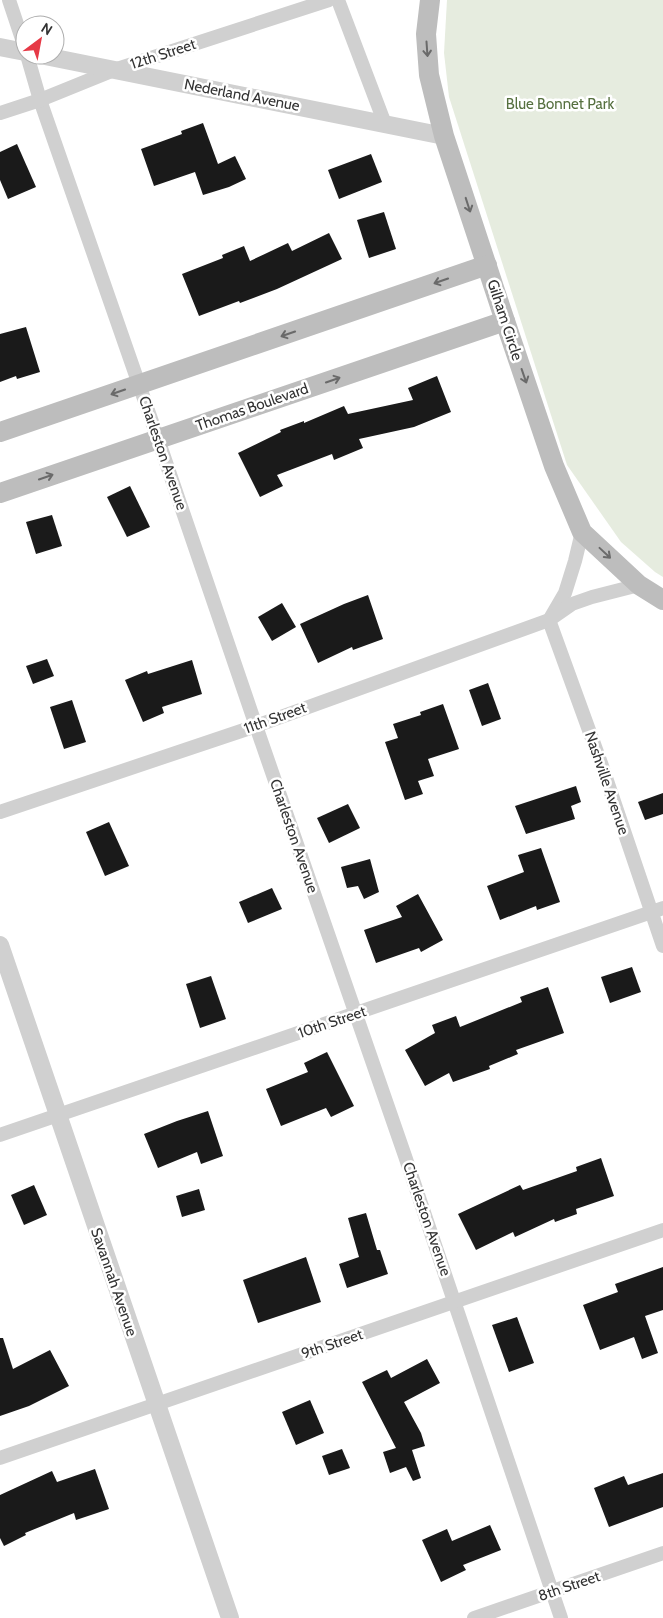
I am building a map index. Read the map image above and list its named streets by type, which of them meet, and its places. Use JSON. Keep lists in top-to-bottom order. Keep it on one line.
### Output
{"streets":{"main road":["Gilham Circle","Thomas Boulevard"],"street":["12th Street","Nederland Avenue","Charleston Avenue","11th Street","Nashville Avenue","10th Street","Savannah Avenue","9th Street","8th Street"]},"crossings":[["12th Street","Nederland Avenue"],["12th Street","Charleston Avenue"],["Nederland Avenue","Gilham Circle"],["Gilham Circle","Thomas Boulevard"],["Gilham Circle","11th Street"],["Thomas Boulevard","Charleston Avenue"],["Charleston Avenue","11th Street"],["Charleston Avenue","10th Street"],["Charleston Avenue","9th Street"],["Charleston Avenue","8th Street"],["11th Street","Nashville Avenue"],["Nashville Avenue","10th Street"],["10th Street","Savannah Avenue"],["Savannah Avenue","9th Street"]],"one_way":["Gilham Circle"],"parks":["Blue Bonnet Park"],"north":"top right"}
